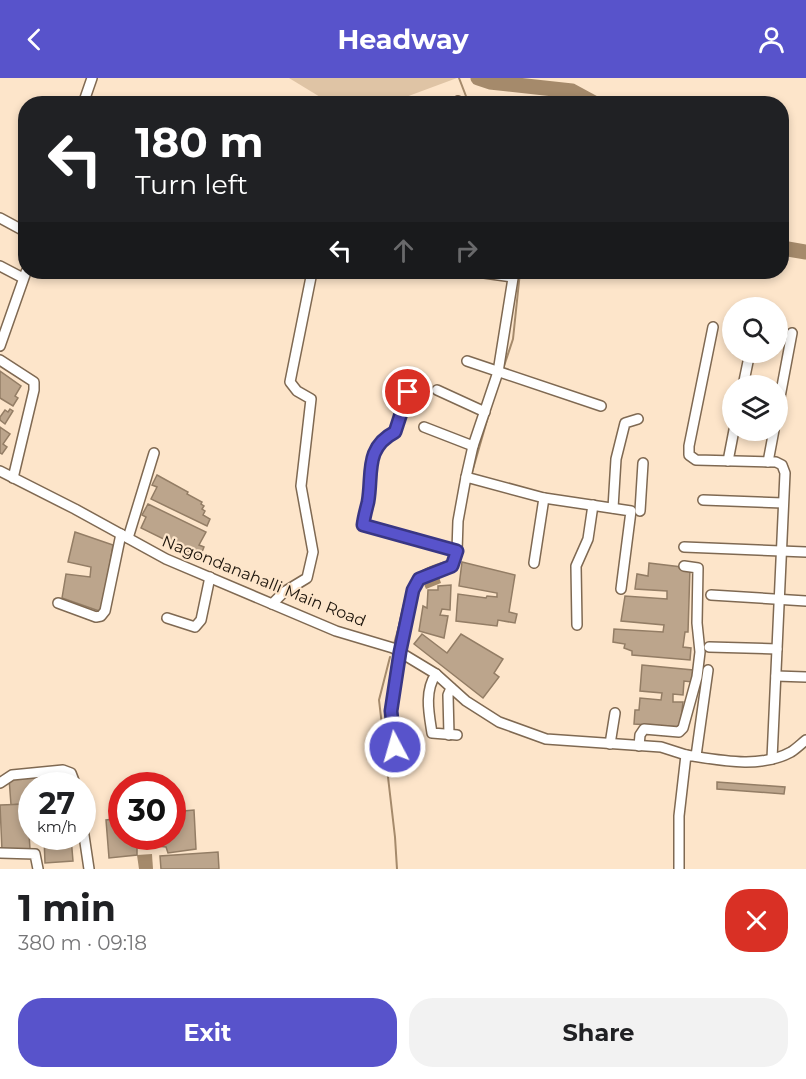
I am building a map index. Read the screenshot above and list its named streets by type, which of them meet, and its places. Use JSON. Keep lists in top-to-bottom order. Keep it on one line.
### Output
{"streets":{"street":["Nagondanahalli Main Road"]},"page":{"header":"Headway","turn":["180 m","Turn left"],"speed":"27 km/h","limit":"30","heading":["1 min","380 m · 09:18"],"buttons":["Exit","Share"]}}
